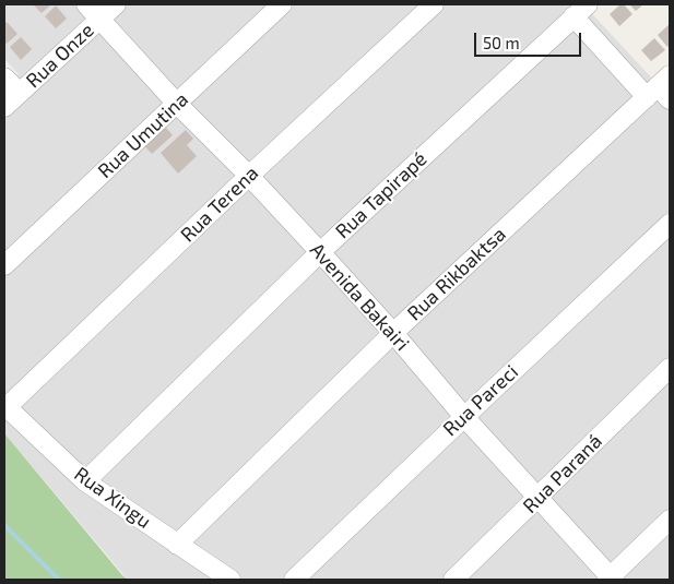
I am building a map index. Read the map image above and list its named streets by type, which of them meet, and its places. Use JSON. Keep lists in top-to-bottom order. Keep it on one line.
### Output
{"streets":{"street":["Rua Onze","Rua Umutina","Rua Tapirapé","Rua Terena","Rua Rikbaktsa","Avenida Bakairi","Rua Pareci","Rua Paraná","Rua Xingu"]},"crossings":[["Rua Onze","Avenida Bakairi"],["Rua Umutina","Avenida Bakairi"],["Rua Tapirapé","Avenida Bakairi"],["Rua Tapirapé","Rua Xingu"],["Rua Terena","Avenida Bakairi"],["Rua Terena","Rua Xingu"],["Rua Rikbaktsa","Avenida Bakairi"],["Rua Rikbaktsa","Rua Xingu"],["Avenida Bakairi","Rua Pareci"],["Avenida Bakairi","Rua Paraná"]],"scale_bar":"50 m"}
